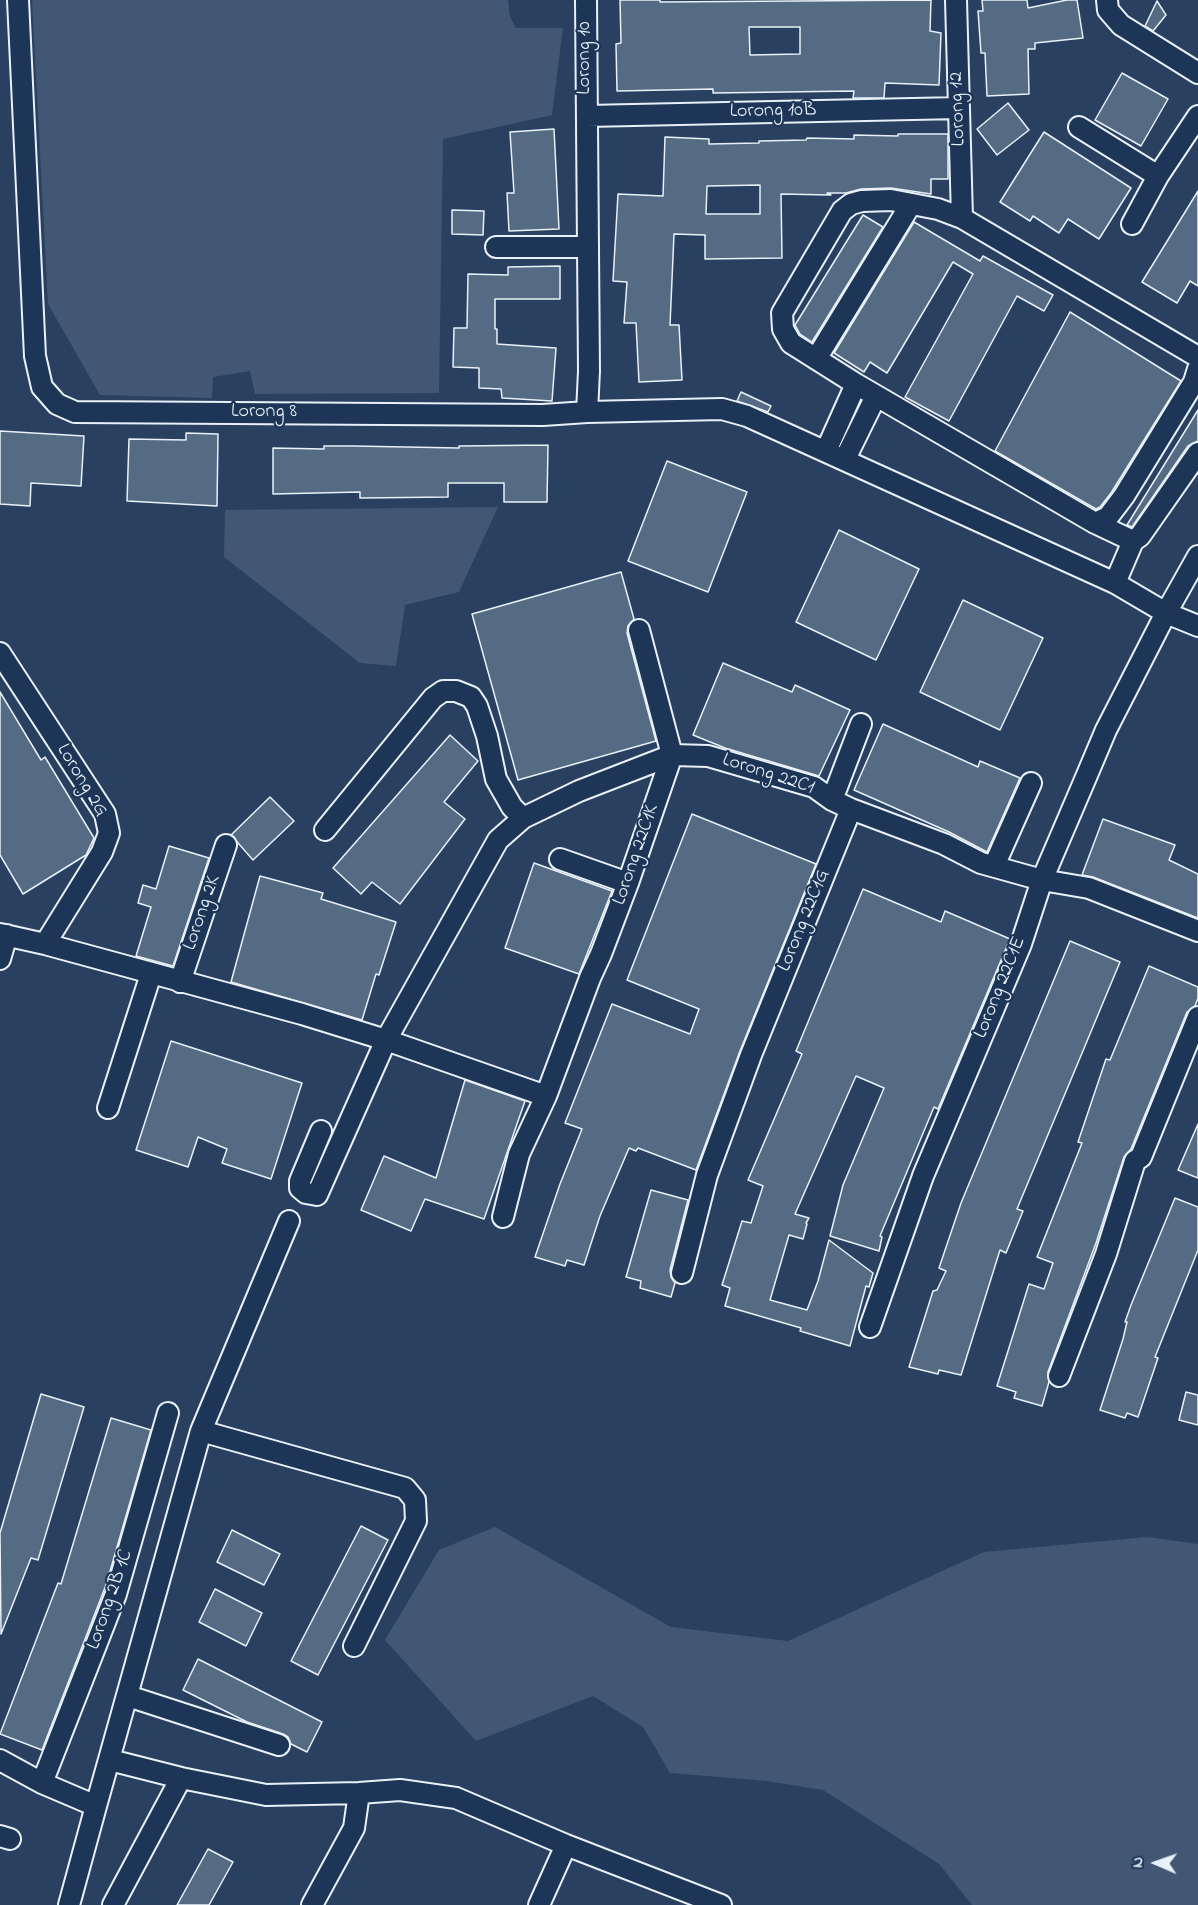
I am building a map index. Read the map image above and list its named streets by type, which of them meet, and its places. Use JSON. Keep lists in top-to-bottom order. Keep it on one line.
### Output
{"streets":{"street":["Lorong 10","Lorong 12","Lorong 10B","Lorong 8","Lorong 22C1","Lorong 2G","Lorong 22C1K","Lorong 2K","Lorong 22C1G","Lorong 22C1E","Lorong 2B 1C"]},"crossings":[["Lorong 10","Lorong 10B"],["Lorong 12","Lorong 10B"],["Lorong 8","Lorong 22C1E"],["Lorong 22C1","Lorong 22C1K"],["Lorong 22C1","Lorong 22C1G"],["Lorong 22C1","Lorong 22C1E"]],"north":"left"}
